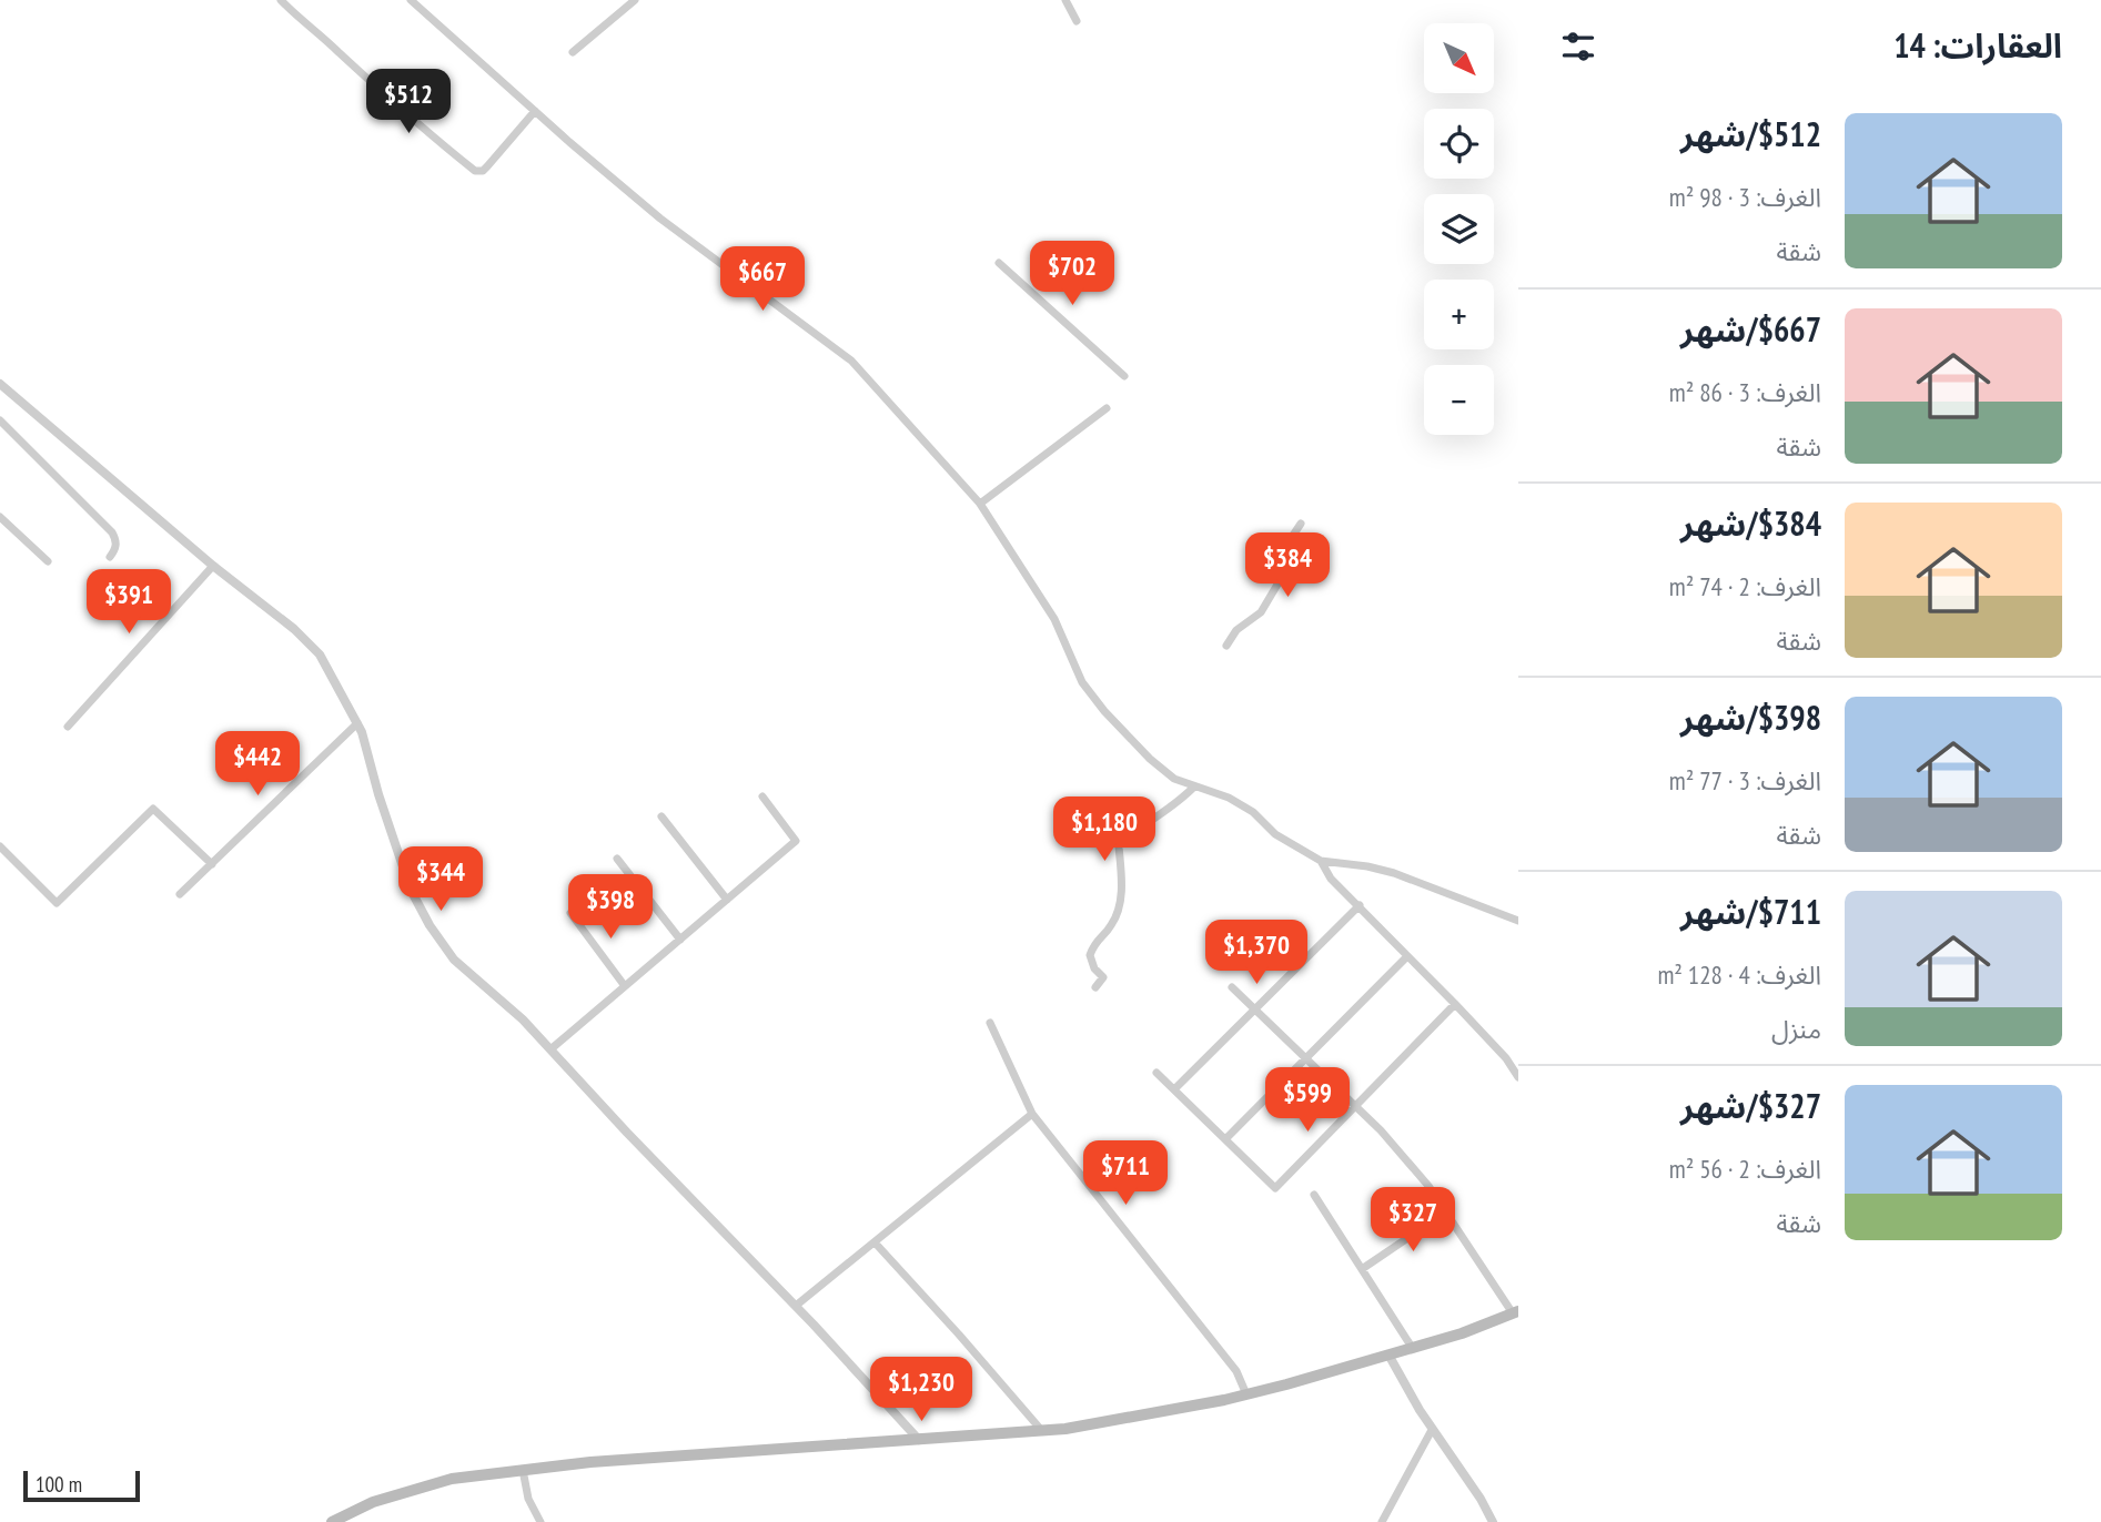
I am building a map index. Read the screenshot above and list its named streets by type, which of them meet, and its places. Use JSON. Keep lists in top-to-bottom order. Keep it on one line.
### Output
{"scale_bar":"100 m","north":"bottom right","page":{"heading":"العقارات: 14","map_buttons":["+","−"],"price":["$512","$702","$667","$384","$391","$442","$1,180","$344","$398","$1,370","$599","$711","$327","$1,230"],"list":[{"name":"$512/شهر","note":"الغرف: 3 · 98 m² · شقة"},{"name":"$667/شهر","note":"الغرف: 3 · 86 m² · شقة"},{"name":"$384/شهر","note":"الغرف: 2 · 74 m² · شقة"},{"name":"$398/شهر","note":"الغرف: 3 · 77 m² · شقة"},{"name":"$711/شهر","note":"الغرف: 4 · 128 m² · منزل"},{"name":"$327/شهر","note":"الغرف: 2 · 56 m² · شقة"}],"scale":"100 m"}}
